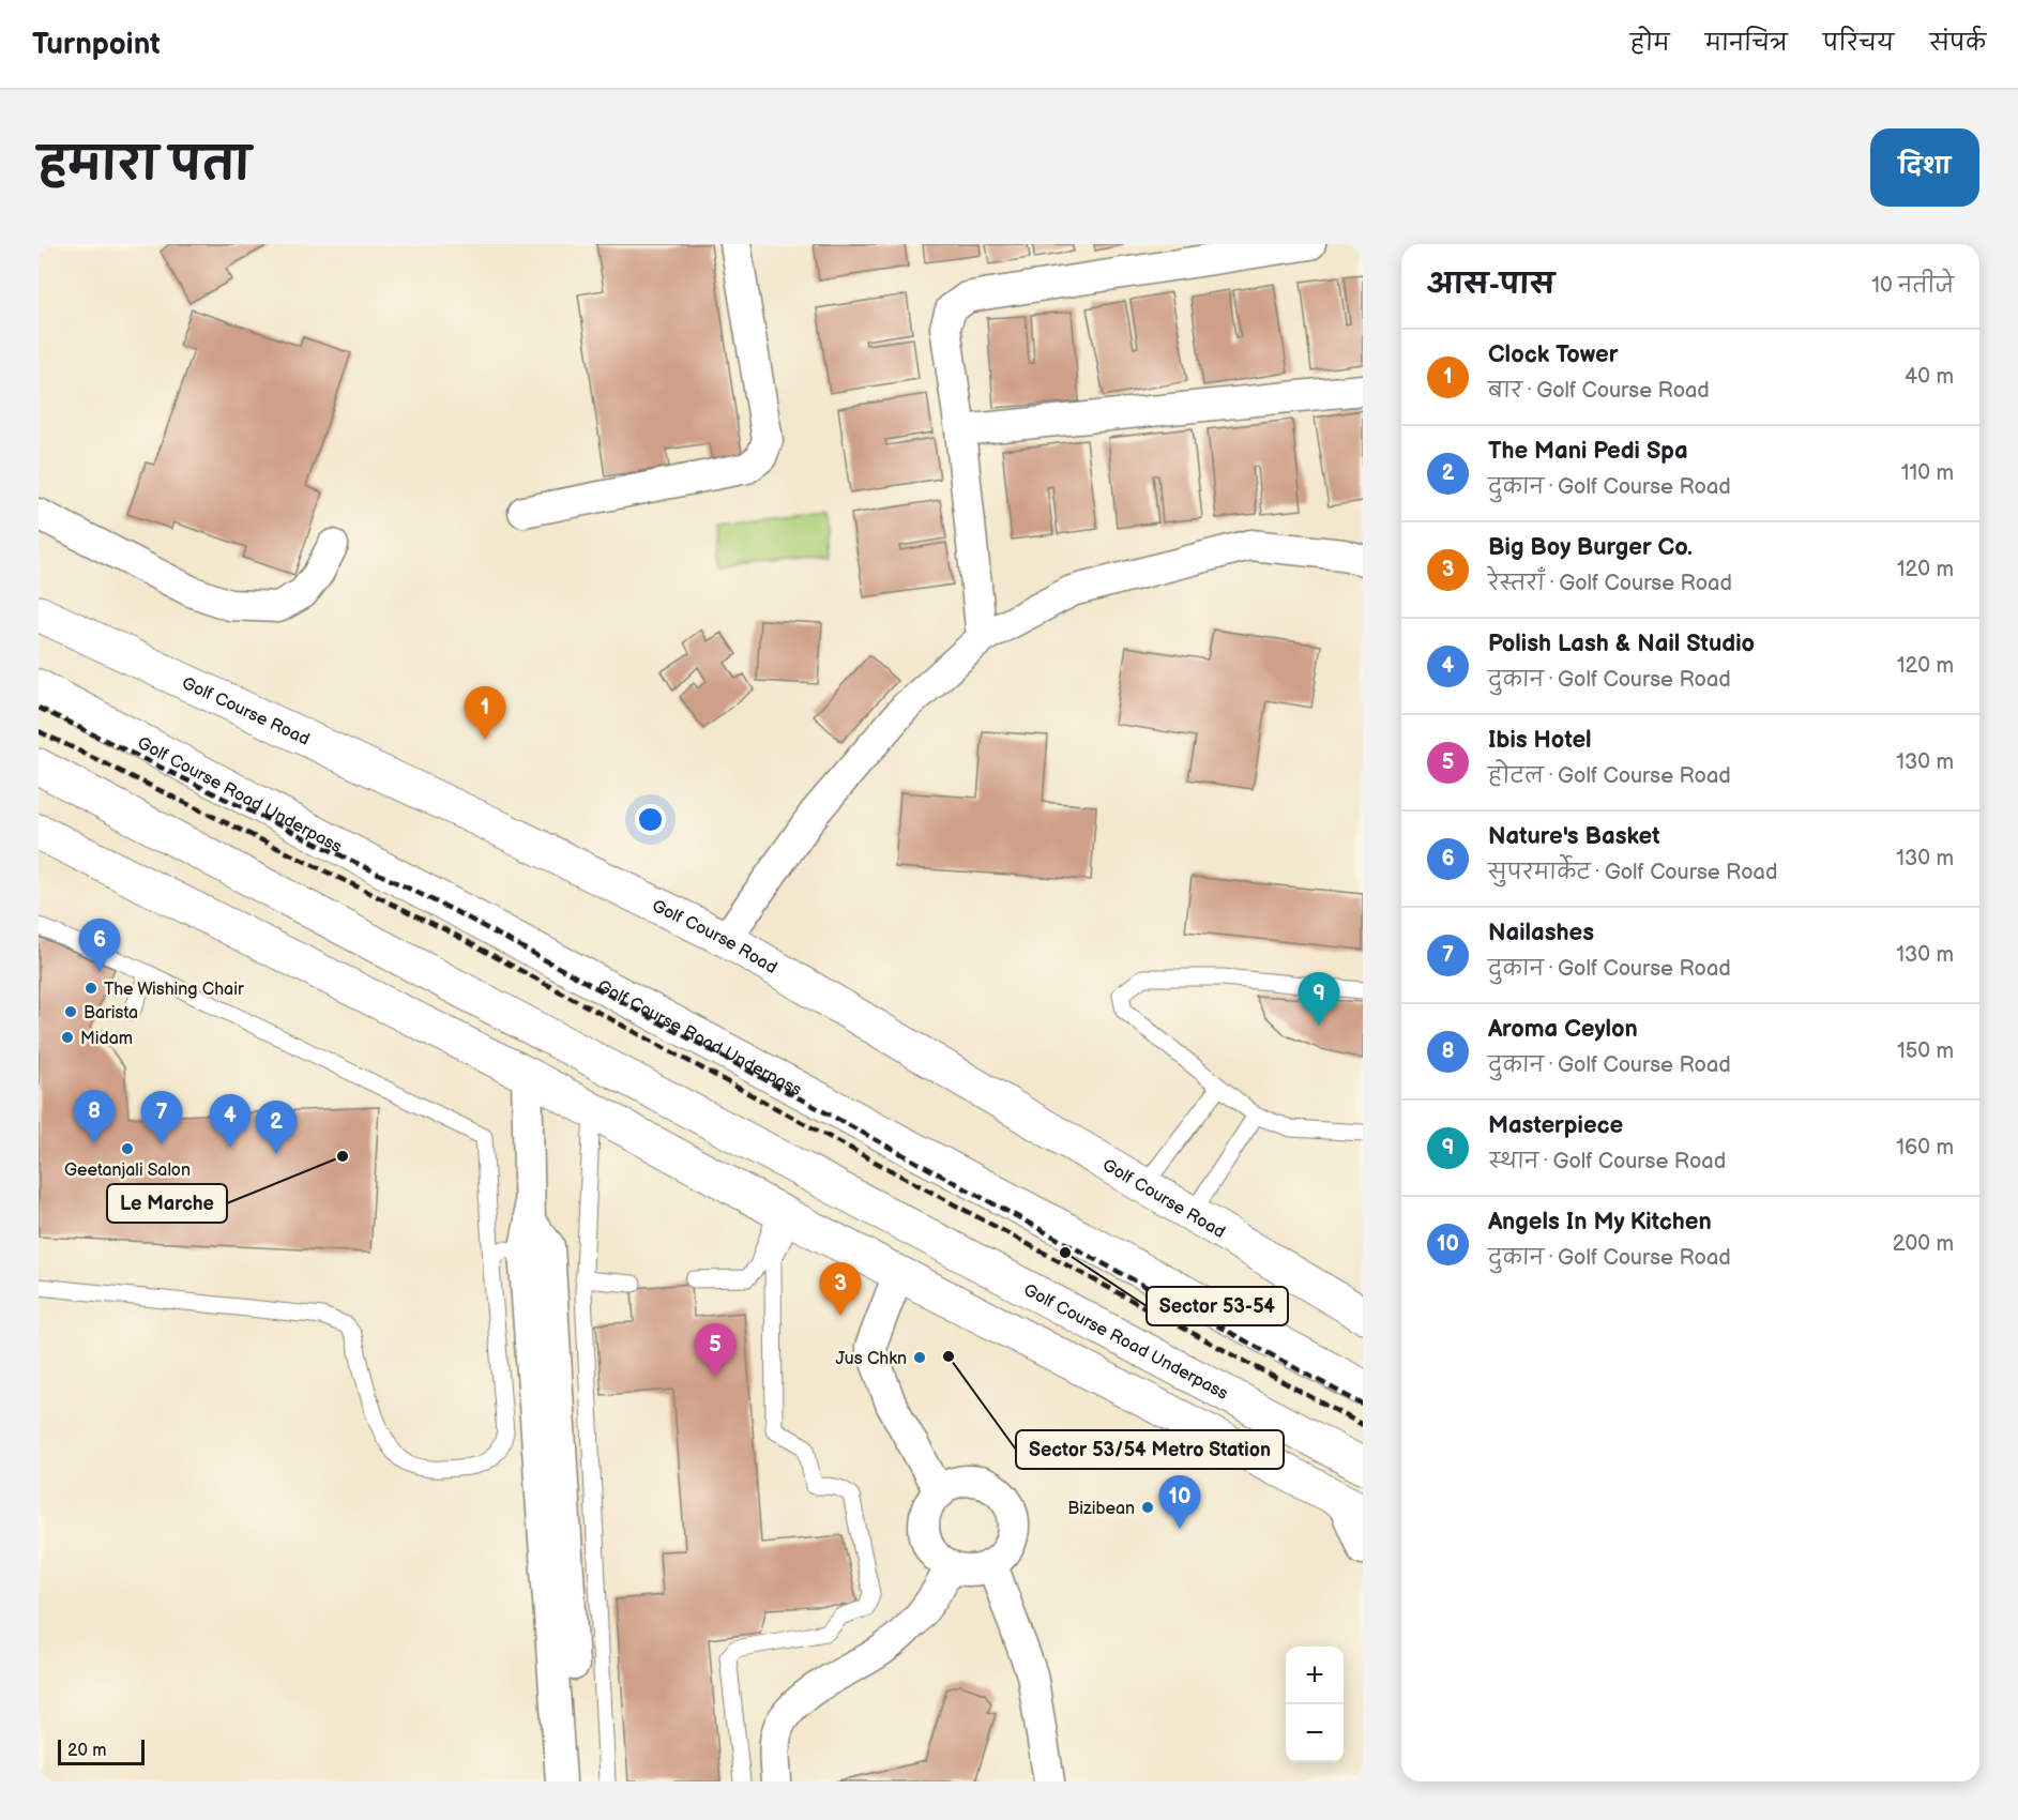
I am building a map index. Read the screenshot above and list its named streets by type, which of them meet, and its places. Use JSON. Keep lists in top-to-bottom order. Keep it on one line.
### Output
{"streets":{"main road":["Golf Course Road","Golf Course Road Underpass"]},"places":["The Wishing Chair","Barista","Midam","Geetanjali Salon","Le Marche","Sector 53-54","Sector 53/54 Metro Station","Jus Chkn","Bizibean"],"scale_bar":"20 m","page":{"header":"Turnpoint","nav":["होम","मानचित्र","परिचय","संपर्क"],"title":"हमारा पता","buttons":"दिशा","heading":["आस-पास","10 नतीजे"],"list":[{"mark":"1","name":"Clock Tower","note":"बार · Golf Course Road","value":"40 m"},{"mark":"2","name":"The Mani Pedi Spa","note":"दुकान · Golf Course Road","value":"110 m"},{"mark":"3","name":"Big Boy Burger Co.","note":"रेस्तराँ · Golf Course Road","value":"120 m"},{"mark":"4","name":"Polish Lash & Nail Studio","note":"दुकान · Golf Course Road","value":"120 m"},{"mark":"5","name":"Ibis Hotel","note":"होटल · Golf Course Road","value":"130 m"},{"mark":"6","name":"Nature's Basket","note":"सुपरमार्केट · Golf Course Road","value":"130 m"},{"mark":"7","name":"Nailashes","note":"दुकान · Golf Course Road","value":"130 m"},{"mark":"8","name":"Aroma Ceylon","note":"दुकान · Golf Course Road","value":"150 m"},{"mark":"9","name":"Masterpiece","note":"स्थान · Golf Course Road","value":"160 m"},{"mark":"10","name":"Angels In My Kitchen","note":"दुकान · Golf Course Road","value":"200 m"}],"pins":["1","6","9","8","7","4","2","3","5","10"],"map_buttons":["+","−"],"scale":"20 m"}}
